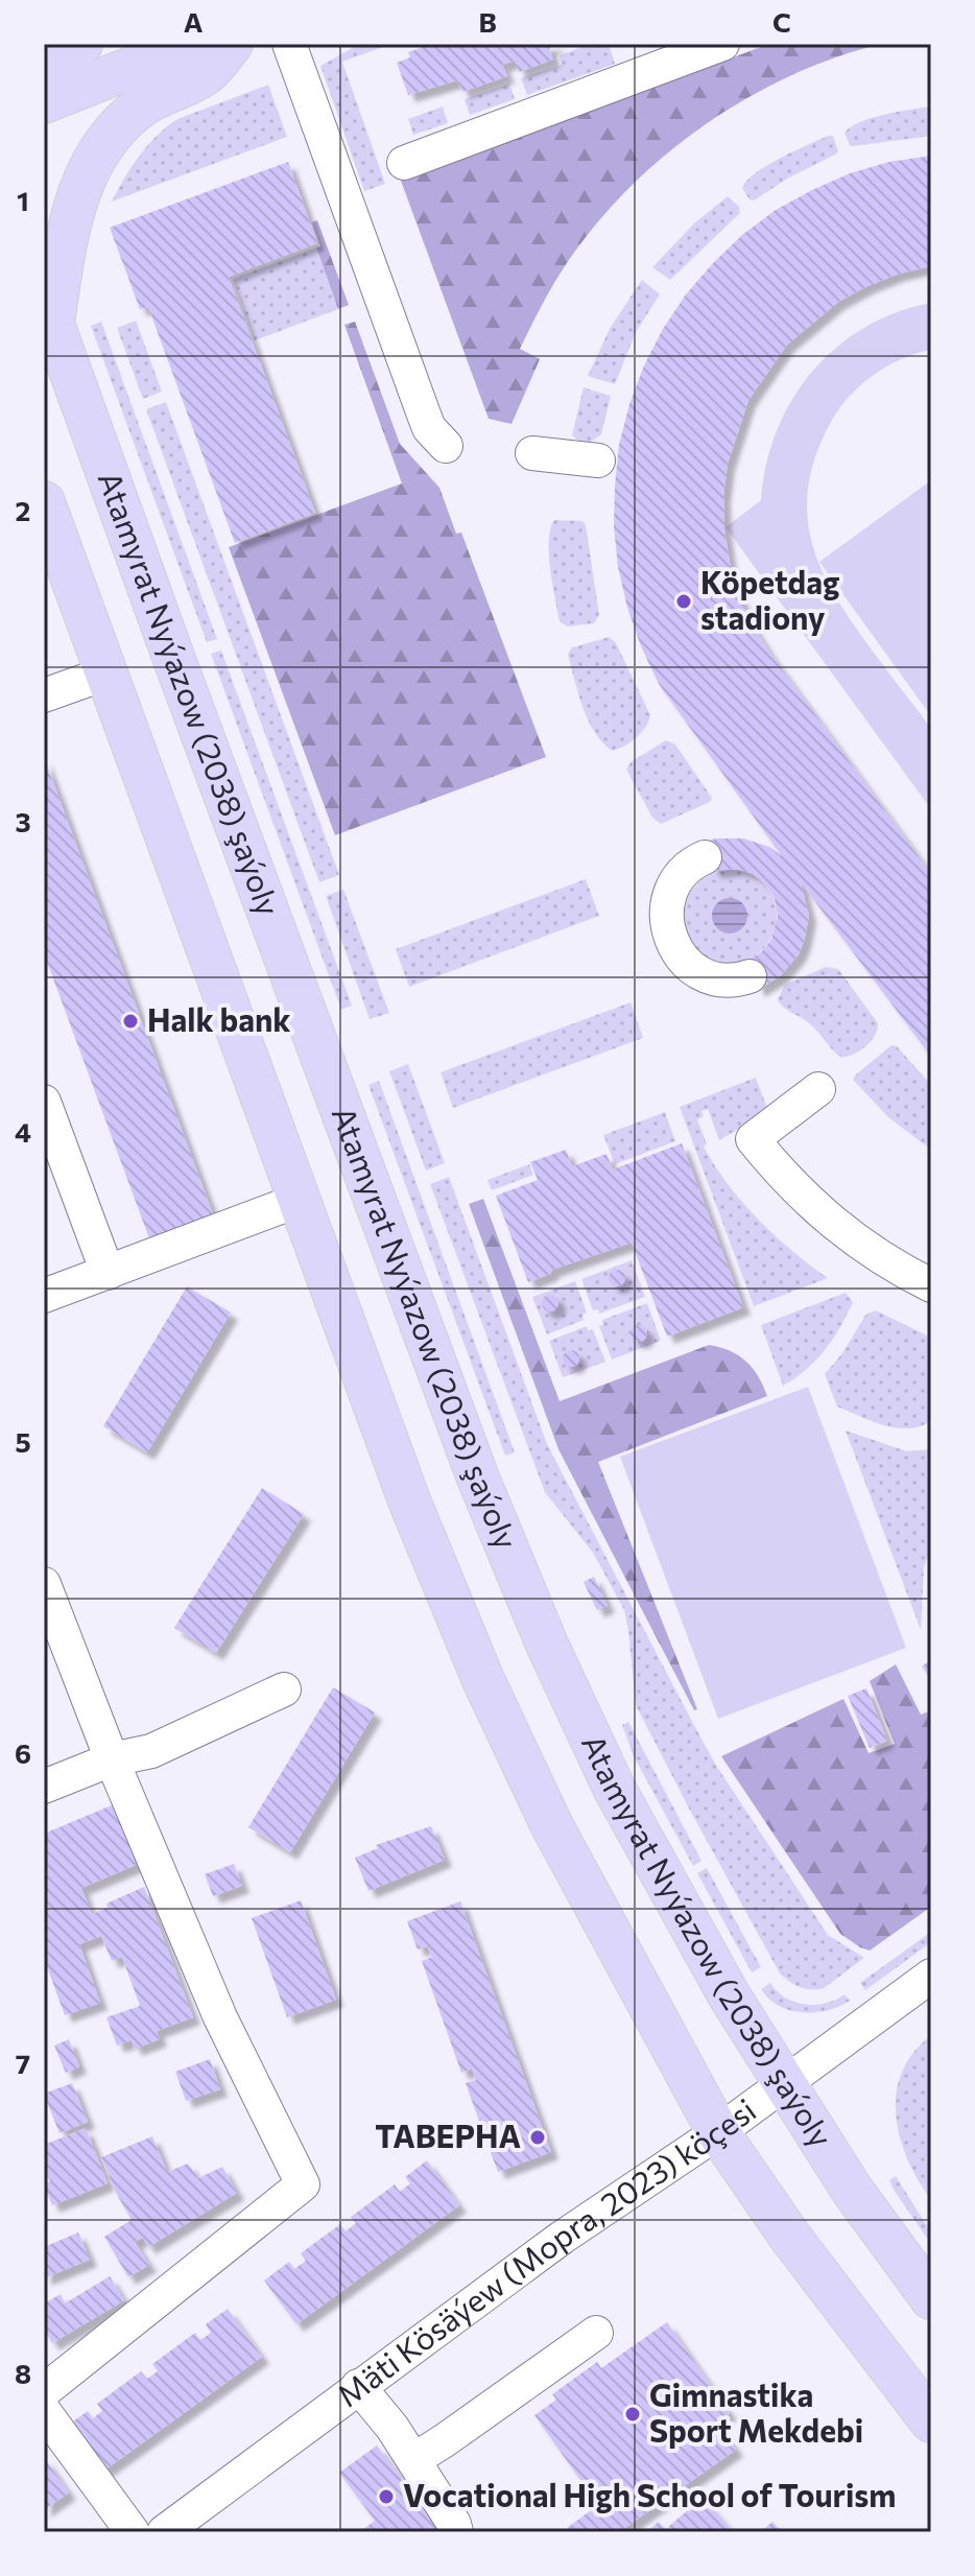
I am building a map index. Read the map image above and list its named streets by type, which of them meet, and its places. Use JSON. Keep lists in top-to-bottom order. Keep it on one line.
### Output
{"streets":{"main road":["Atamyrat Nyýazow (2038) şaýoly"],"street":["Mäti Kösäýew (Mopra, 2023) köçesi"]},"crossings":[["Atamyrat Nyýazow (2038) şaýoly","Mäti Kösäýew (Mopra, 2023) köçesi"]],"places":["Köpetdag stadiony","Halk bank","ТАВЕРНА","Gimnastika Sport Mekdebi","Vocational High School of Tourism"],"grid":{"columns":["A","B","C"],"rows":["1","2","3","4","5","6","7","8"]}}
